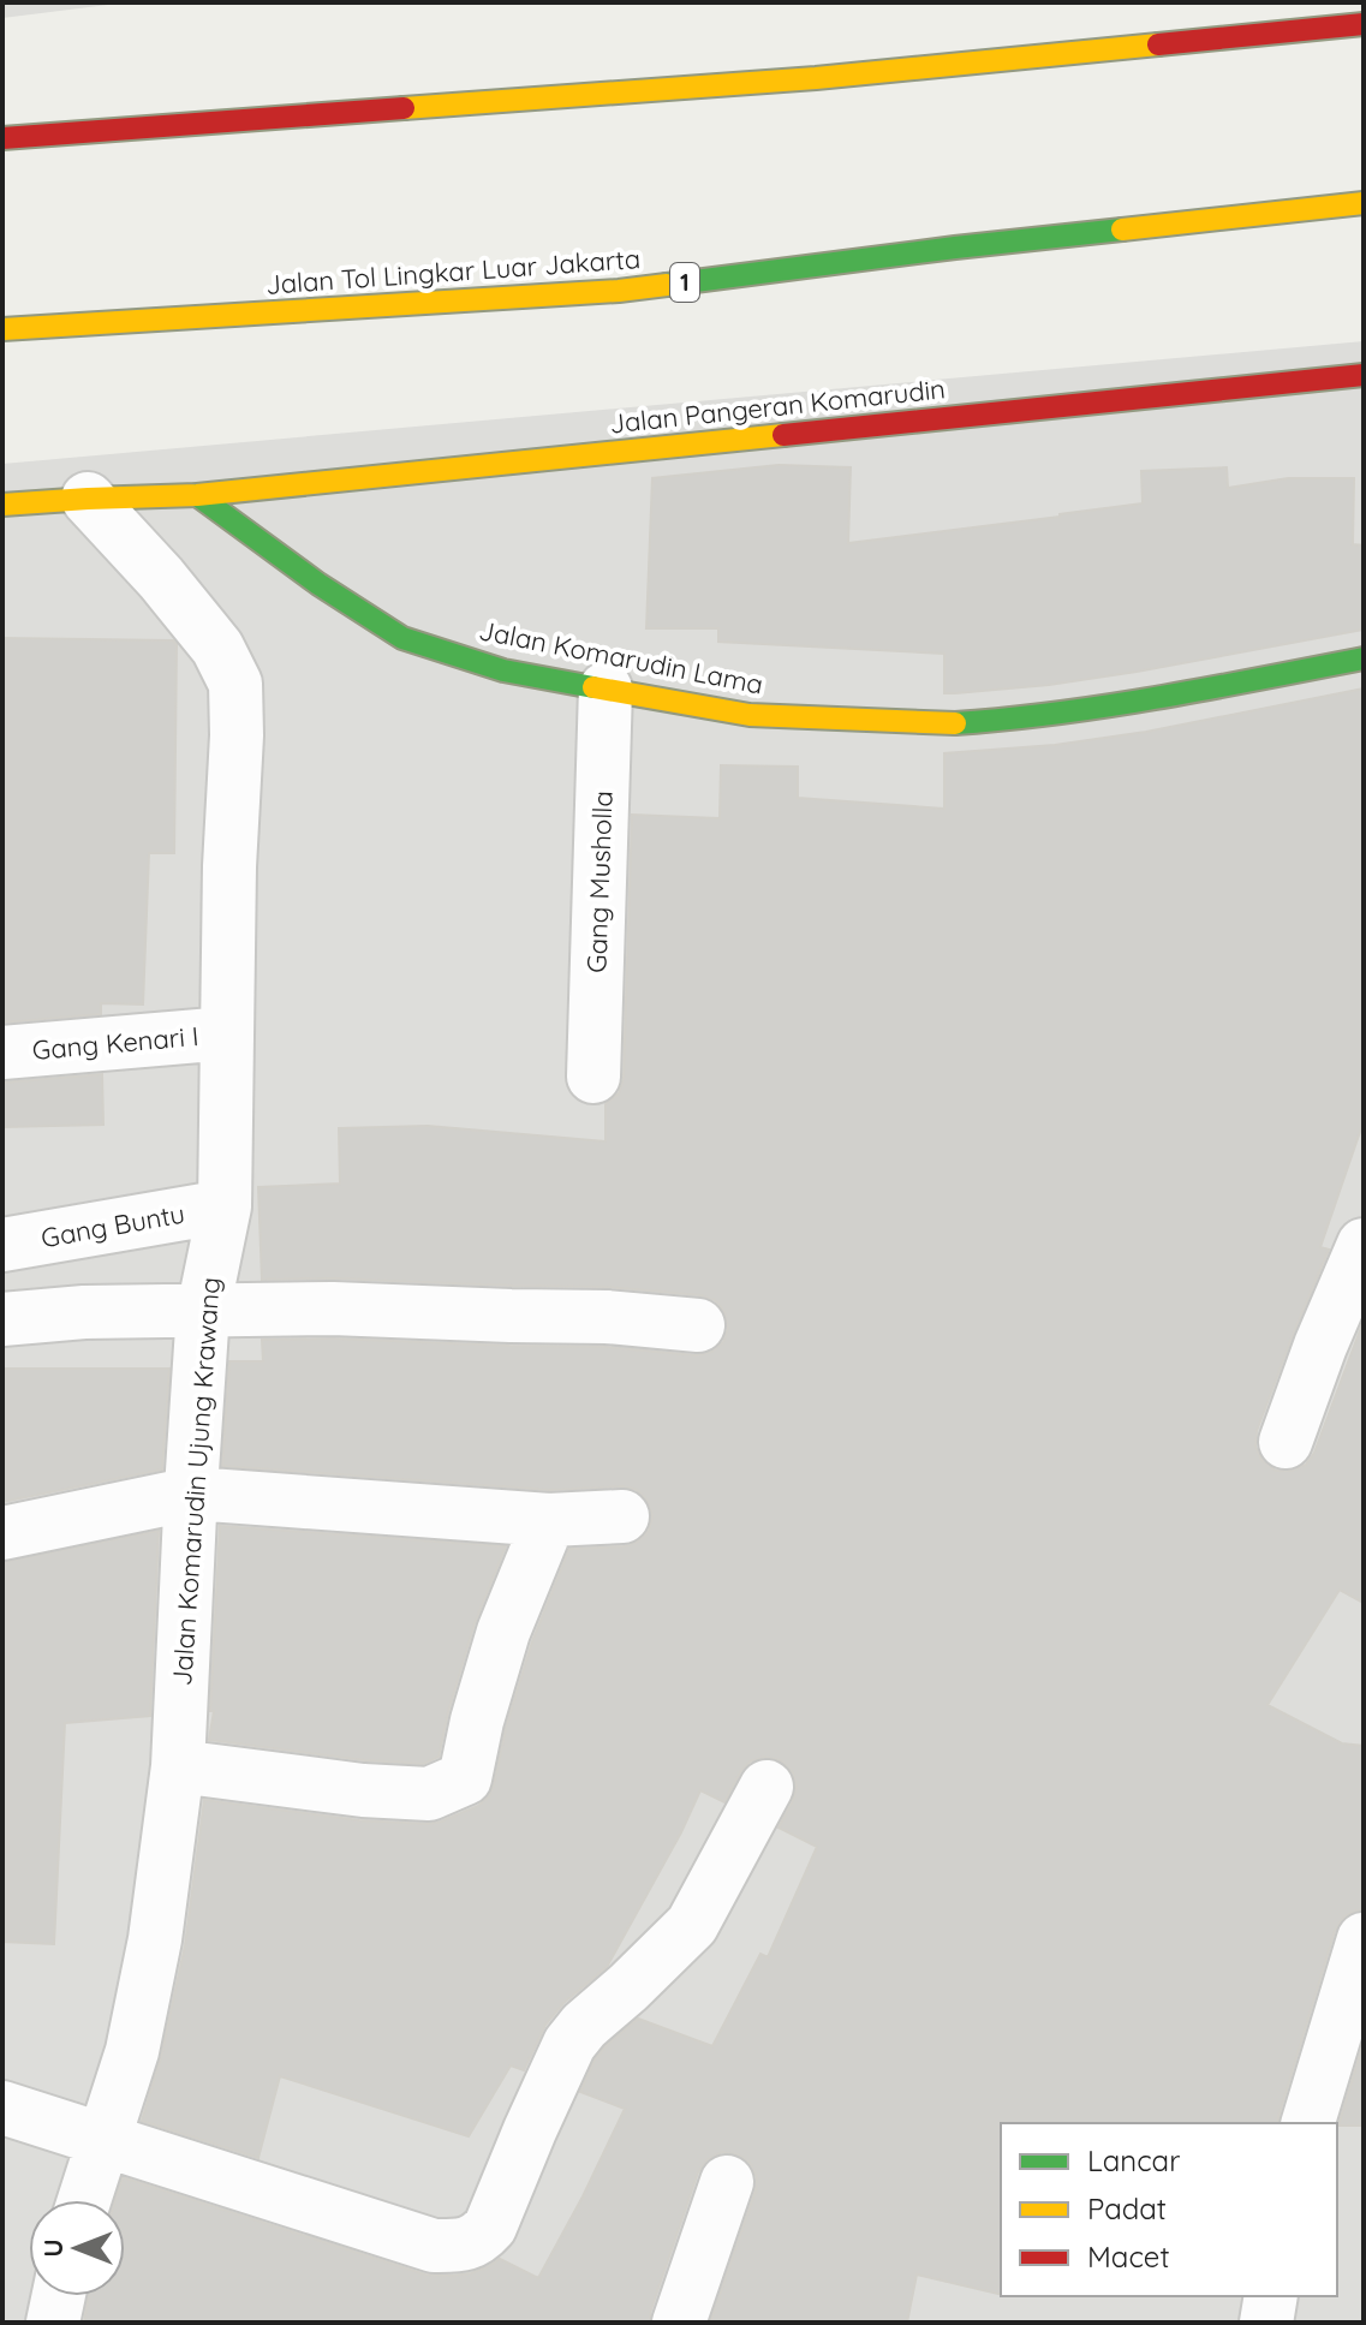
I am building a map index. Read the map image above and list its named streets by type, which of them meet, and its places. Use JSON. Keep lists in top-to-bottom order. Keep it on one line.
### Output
{"streets":{"main road":["Jalan Tol Lingkar Luar Jakarta","1","Jalan Pangeran Komarudin","Jalan Komarudin Lama"],"street":["Gang Musholla","Gang Kenari I","Gang Buntu","Jalan Komarudin Ujung Krawang"]},"crossings":[["Jalan Pangeran Komarudin","Jalan Komarudin Lama"],["Jalan Pangeran Komarudin","Jalan Komarudin Ujung Krawang"],["Jalan Komarudin Lama","Gang Musholla"],["Gang Kenari I","Jalan Komarudin Ujung Krawang"],["Gang Buntu","Jalan Komarudin Ujung Krawang"]],"legend":["Lancar","Padat","Macet"],"north":"left"}
